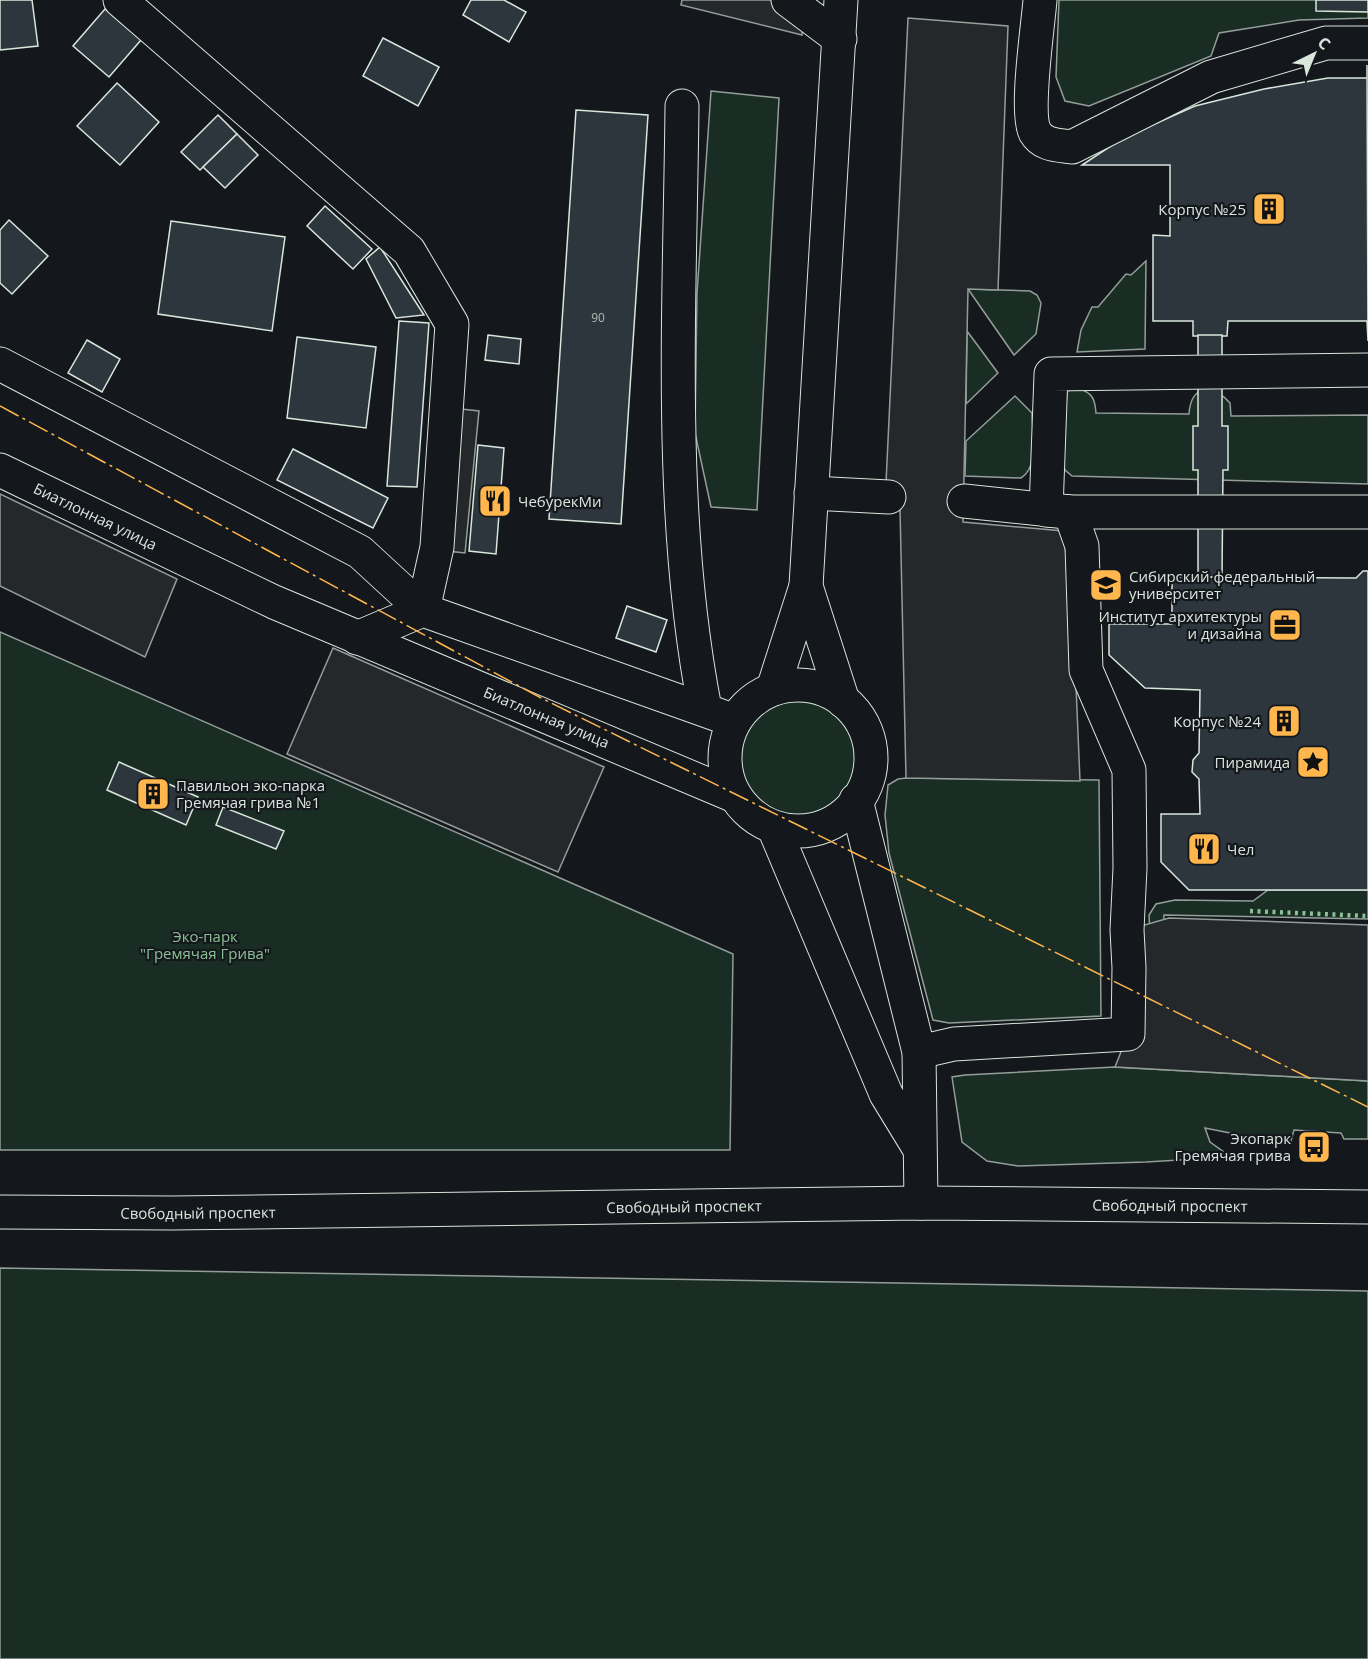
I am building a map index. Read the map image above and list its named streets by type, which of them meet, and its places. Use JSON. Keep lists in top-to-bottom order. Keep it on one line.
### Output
{"streets":{"street":["Биатлонная улица","Свободный проспект"]},"parks":["Эко-парк \"Гремячая Грива\""],"places":{"building":["Корпус №25","Корпус №24","Павильон эко-парка Гремячая грива №1"],"restaurant":["ЧебурекМи","Чел"],"school or university":["Сибирский федеральный университет"],"office":["Институт архитектуры и дизайна"],"place":["Пирамида"],"bus stop":["Экопарк Гремячая грива"]},"house_numbers":["90"],"north":"top right"}
